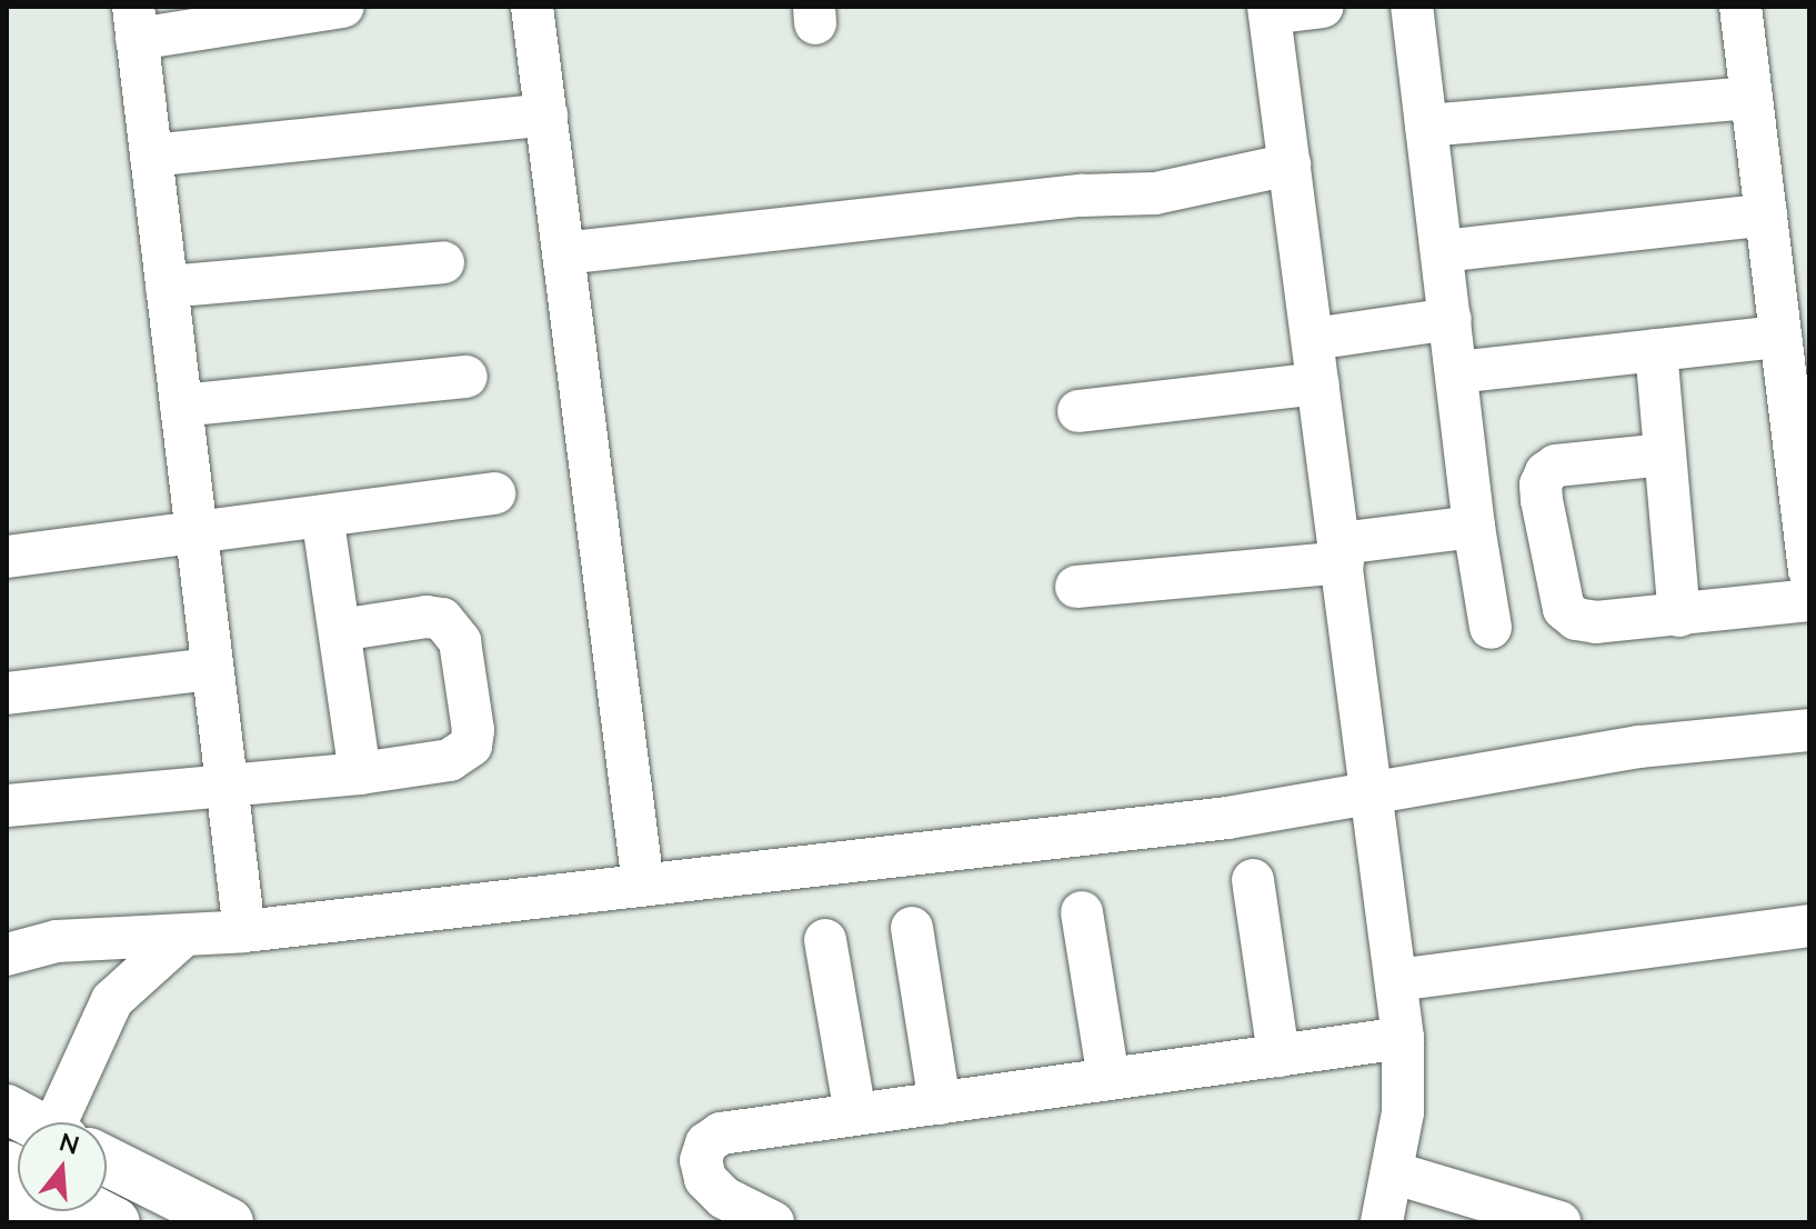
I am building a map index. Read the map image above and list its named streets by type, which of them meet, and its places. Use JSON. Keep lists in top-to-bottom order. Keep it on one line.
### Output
{"north":"top"}
